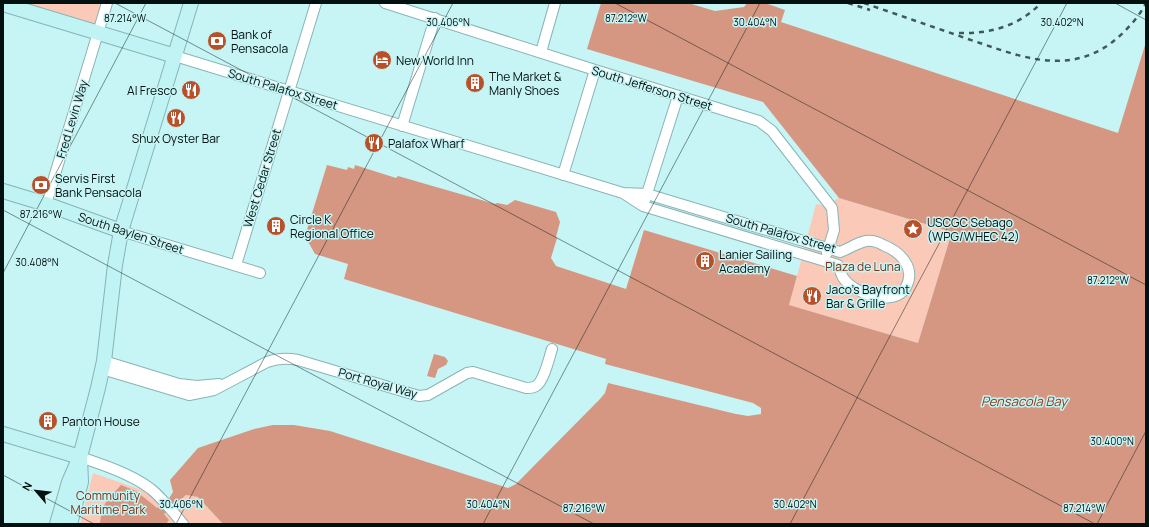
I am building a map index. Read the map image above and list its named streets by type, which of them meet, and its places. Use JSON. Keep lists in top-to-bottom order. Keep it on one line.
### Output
{"streets":{"main road":["South Palafox Street","South Baylen Street"],"street":["South Jefferson Street","Fred Levin Way","West Cedar Street","Port Royal Way"]},"crossings":[["South Jefferson Street","South Palafox Street"],["South Palafox Street","Fred Levin Way"],["South Palafox Street","West Cedar Street"],["Fred Levin Way","South Baylen Street"],["West Cedar Street","South Baylen Street"]],"water":["Pensacola Bay"],"parks":["Plaza de Luna","Community Maritime Park"],"places":{"bank":["Bank of Pensacola","Servis First Bank Pensacola"],"hotel":["New World Inn"],"building":["The Market & Manly Shoes","Circle K Regional Office","Lanier Sailing Academy","Panton House"],"restaurant":["Al Fresco","Shux Oyster Bar","Palafox Wharf","Jaco's Bayfront Bar & Grille"],"place":["USCGC Sebago (WPG/WHEC 42)"]},"north":"top left","coordinates":["87.214°W","87.212°W","30.406°N","30.404°N","30.402°N","87.216°W","30.408°N","30.400°N"]}
